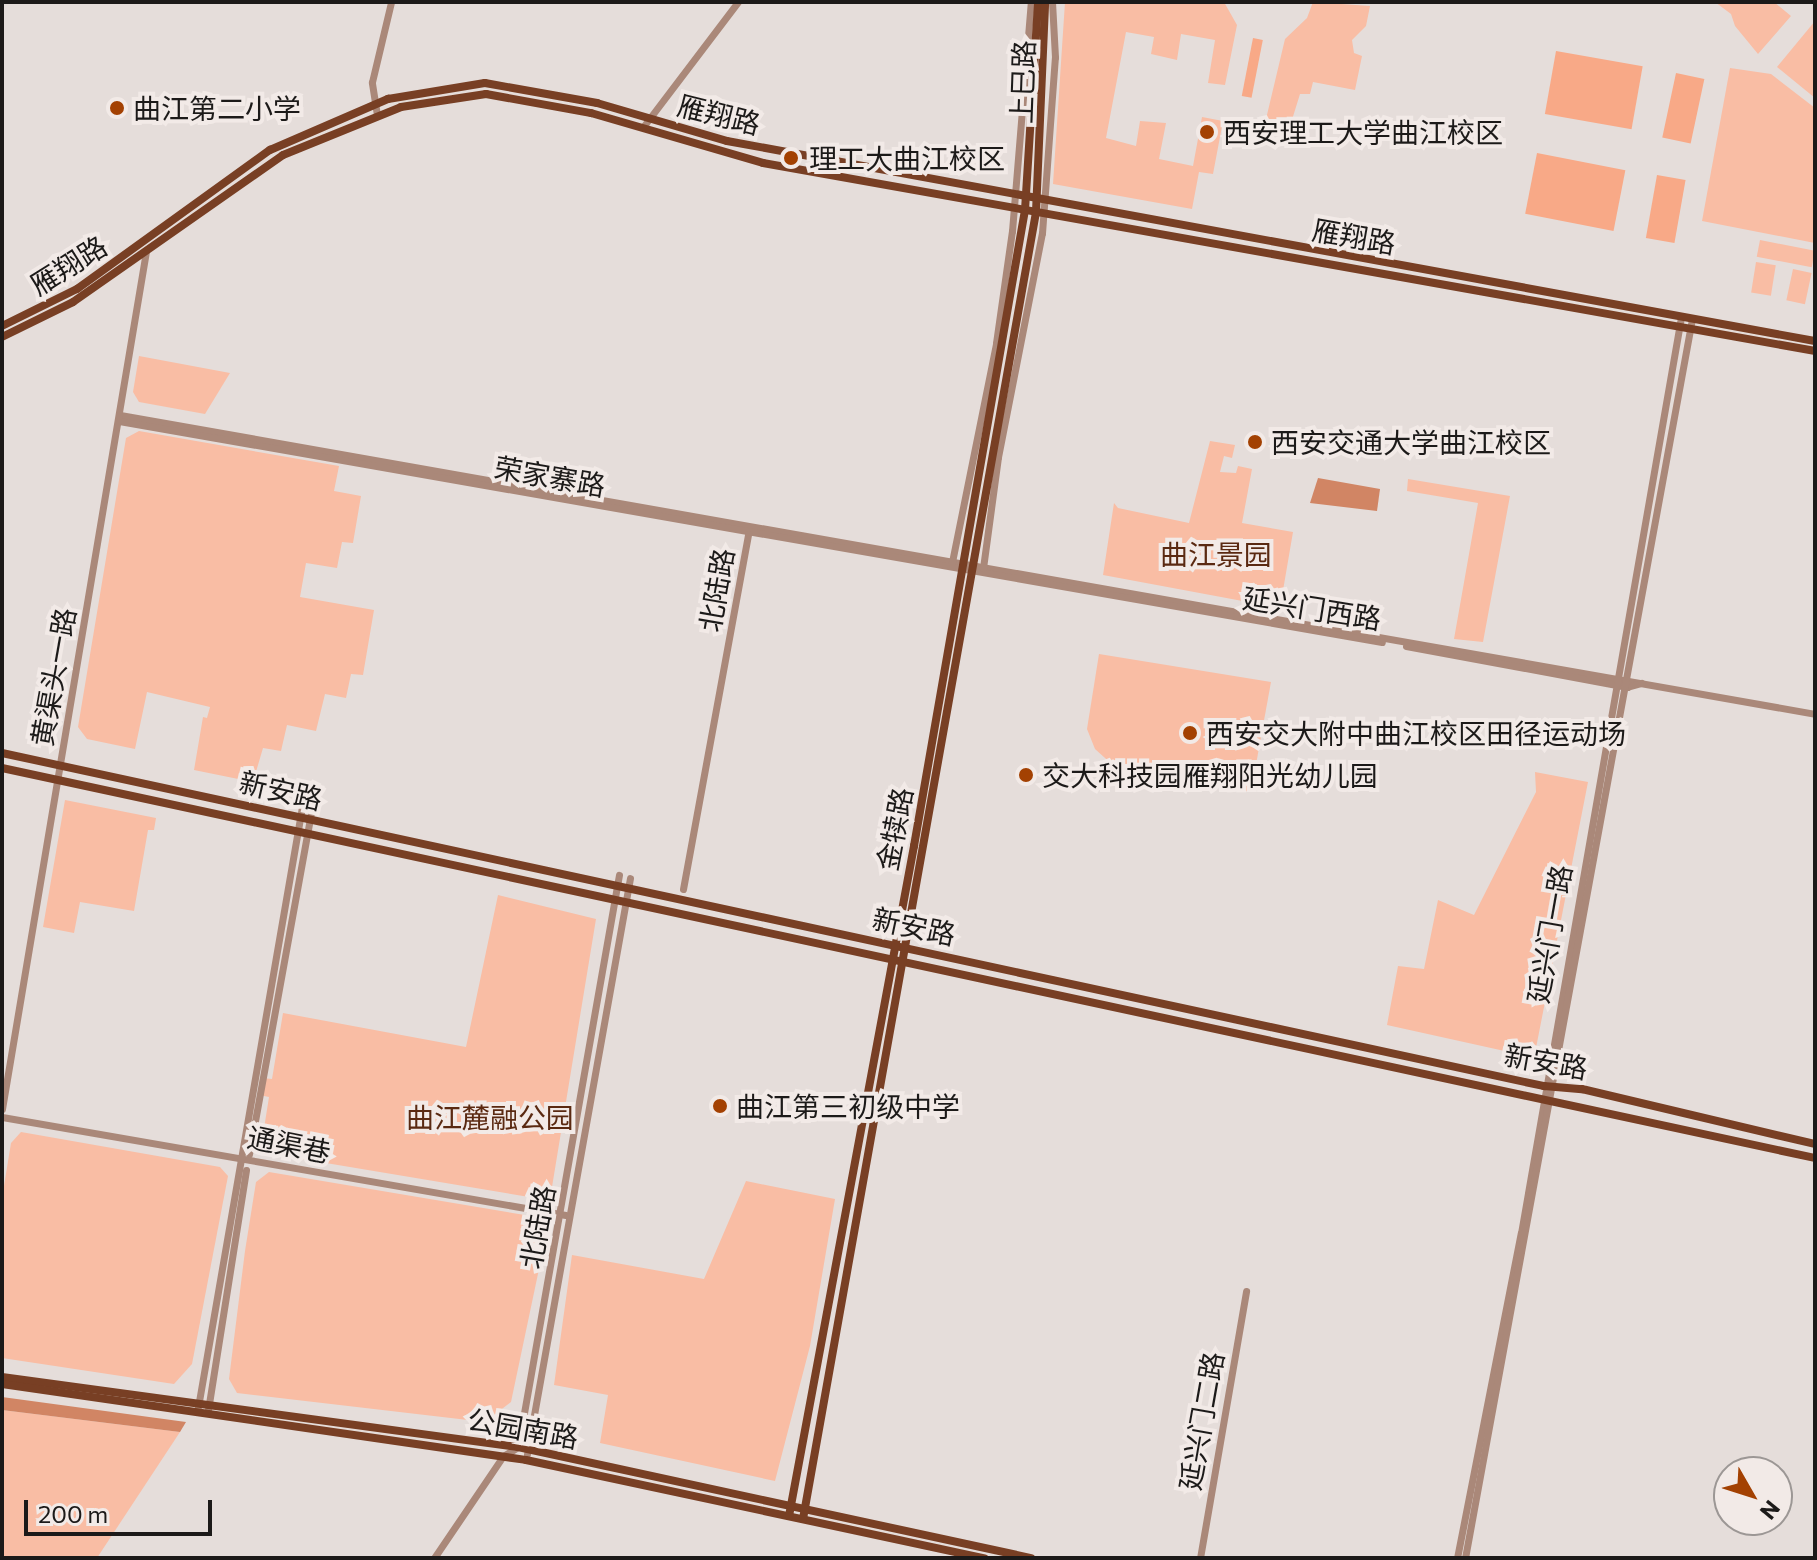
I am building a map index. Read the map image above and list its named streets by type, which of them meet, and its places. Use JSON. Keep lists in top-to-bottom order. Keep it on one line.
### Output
{"streets":{"main road":["上巳路","雁翔路","新安路","金犊路","公园南路"],"street":["荣家寨路","北陆路","延兴门西路","黄渠头一路","延兴门一路","通渠巷","延兴门二路"]},"crossings":[["上巳路","雁翔路"],["上巳路","金犊路"],["雁翔路","黄渠头一路"],["雁翔路","金犊路"],["雁翔路","延兴门一路"],["荣家寨路","北陆路"],["荣家寨路","延兴门西路"],["荣家寨路","黄渠头一路"],["荣家寨路","金犊路"],["北陆路","新安路"],["北陆路","通渠巷"],["北陆路","公园南路"],["延兴门西路","金犊路"],["延兴门西路","延兴门一路"],["黄渠头一路","新安路"],["新安路","金犊路"],["新安路","延兴门一路"],["金犊路","公园南路"]],"parks":["曲江景园","曲江麓融公园"],"places":["曲江第二小学","西安理工大学曲江校区","理工大曲江校区","西安交通大学曲江校区","西安交大附中曲江校区田径运动场","交大科技园雁翔阳光幼儿园","曲江第三初级中学"],"scale_bar":"200 m","north":"bottom right"}
